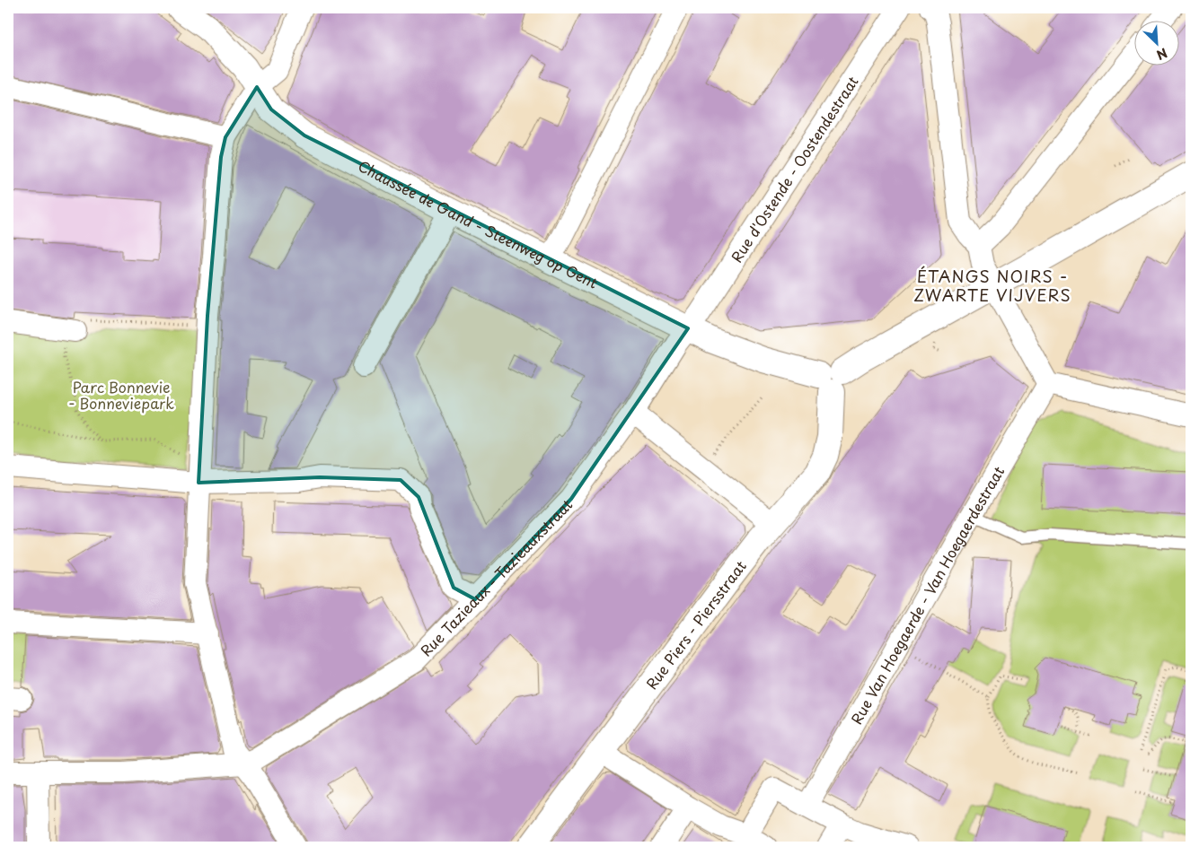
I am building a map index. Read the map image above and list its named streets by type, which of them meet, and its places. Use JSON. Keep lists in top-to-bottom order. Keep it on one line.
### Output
{"streets":{"street":["Rue d'Ostende - Oostendestraat","Chaussée de Gand - Steenweg op Gent","Rue Tazieaux - Tazieauxstraat","Rue Van Hoegaerde - Van Hoegaerdestraat","Rue Piers - Piersstraat"]},"crossings":[["Rue d'Ostende - Oostendestraat","Chaussée de Gand - Steenweg op Gent"],["Rue d'Ostende - Oostendestraat","Rue Tazieaux - Tazieauxstraat"],["Chaussée de Gand - Steenweg op Gent","Rue Tazieaux - Tazieauxstraat"],["Chaussée de Gand - Steenweg op Gent","Rue Piers - Piersstraat"]],"districts":["ÉTANGS NOIRS - ZWARTE VIJVERS"],"parks":["Parc Bonnevie - Bonneviepark"],"north":"bottom right"}
